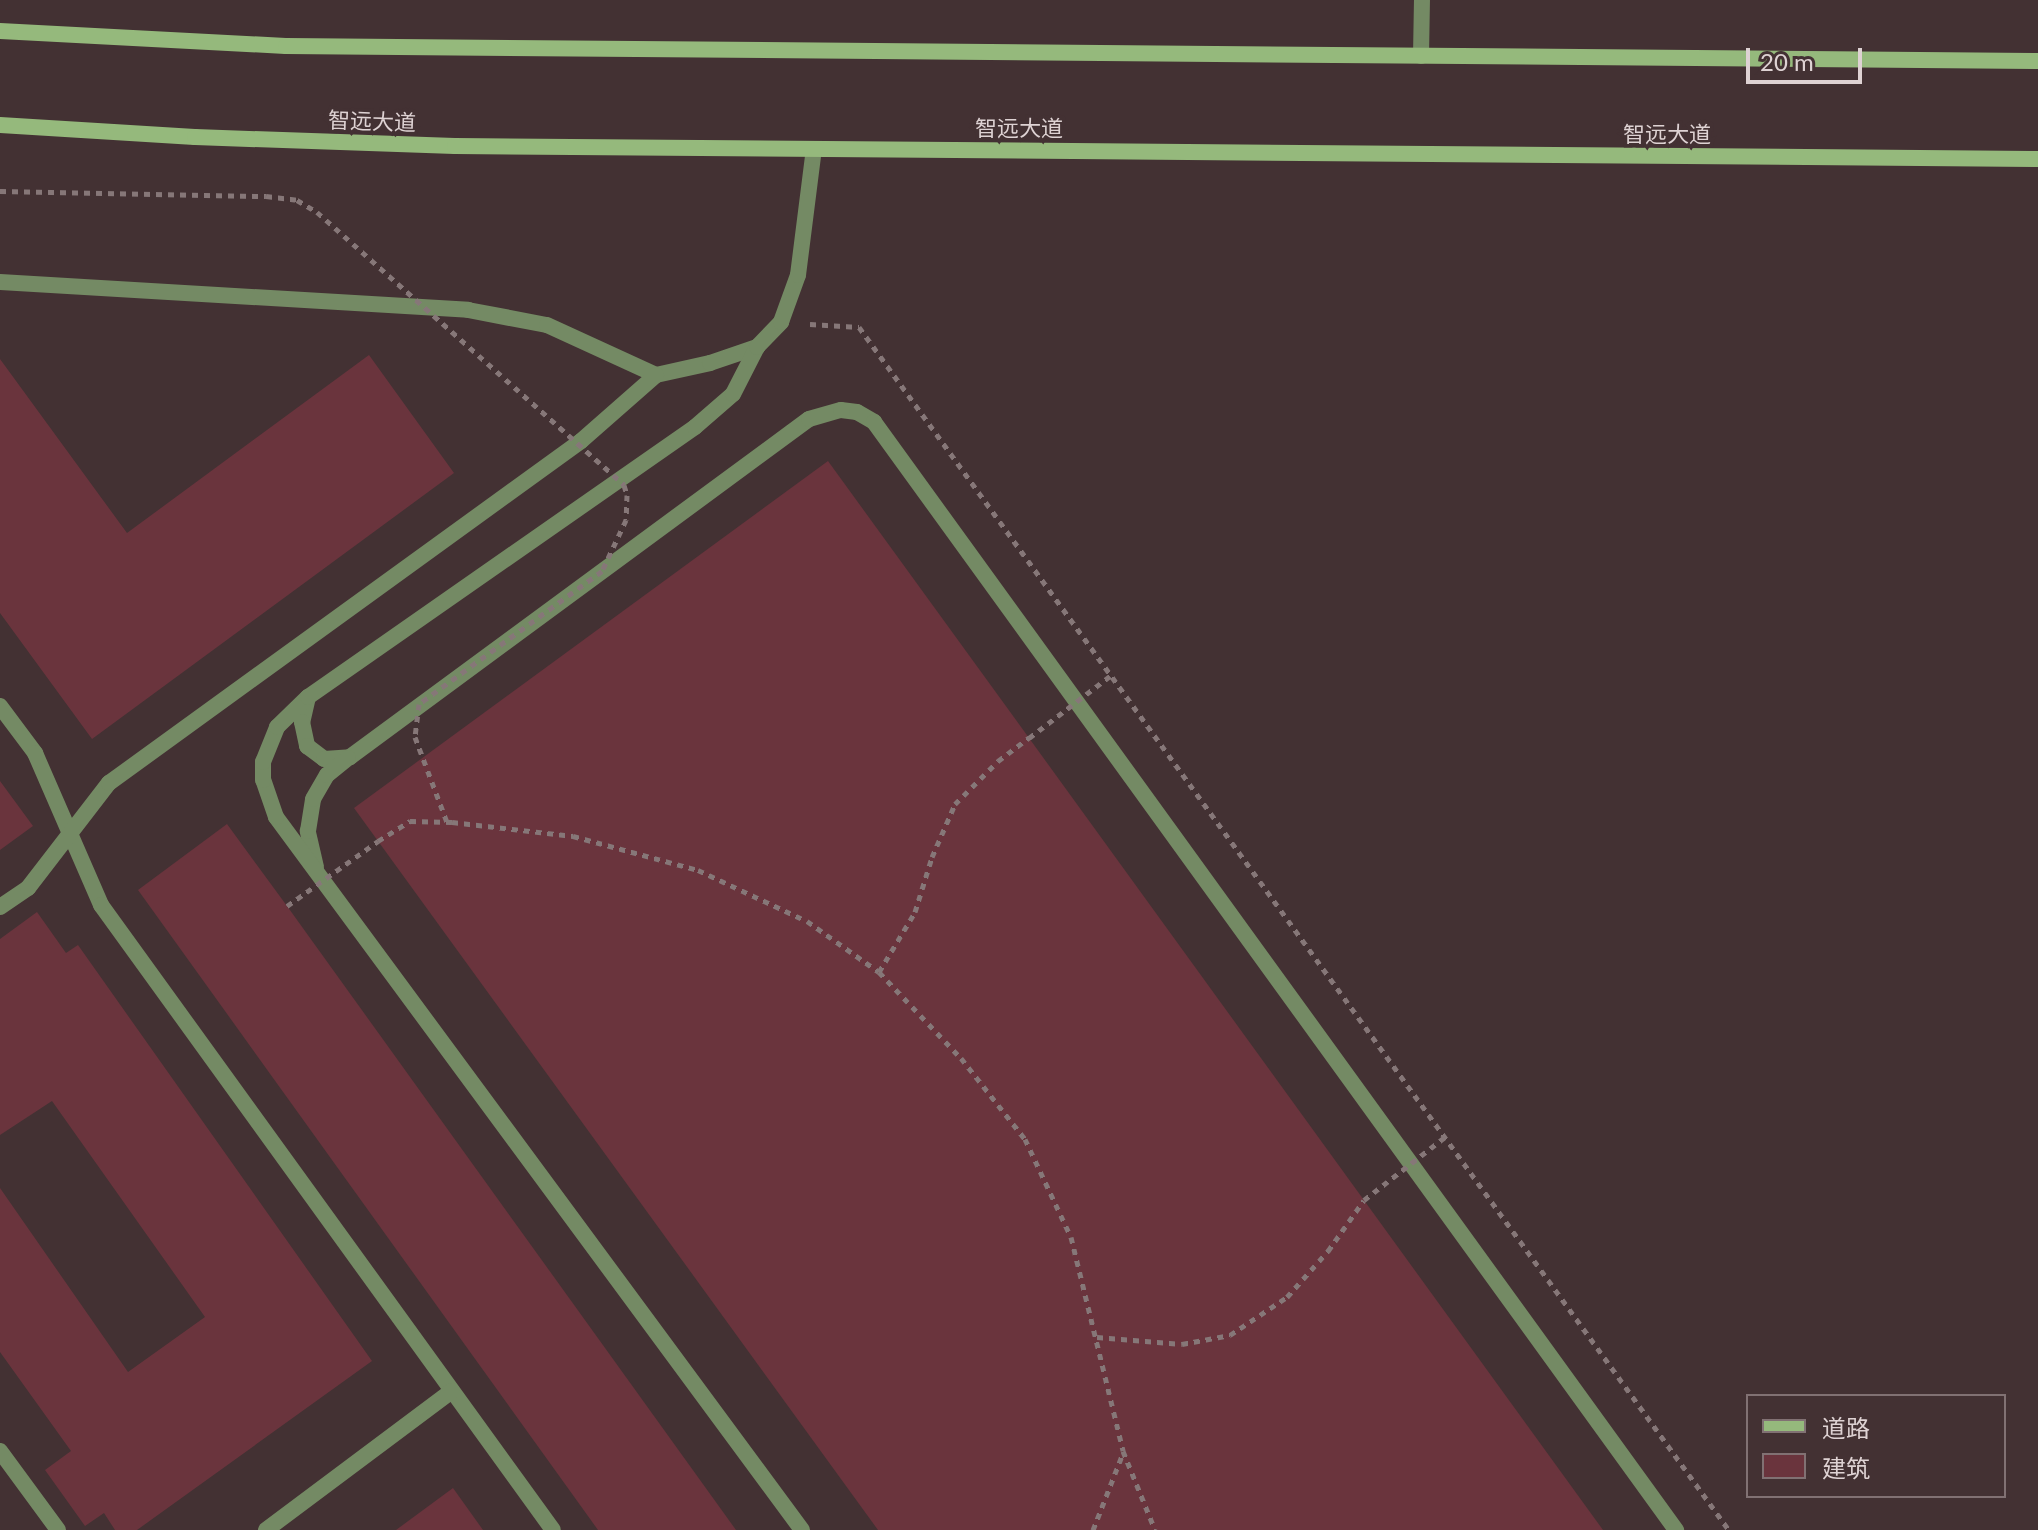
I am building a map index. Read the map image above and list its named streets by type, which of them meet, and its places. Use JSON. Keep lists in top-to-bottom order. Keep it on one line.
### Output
{"streets":{"main road":["智远大道"]},"legend":["道路","建筑"],"scale_bar":"20 m"}
